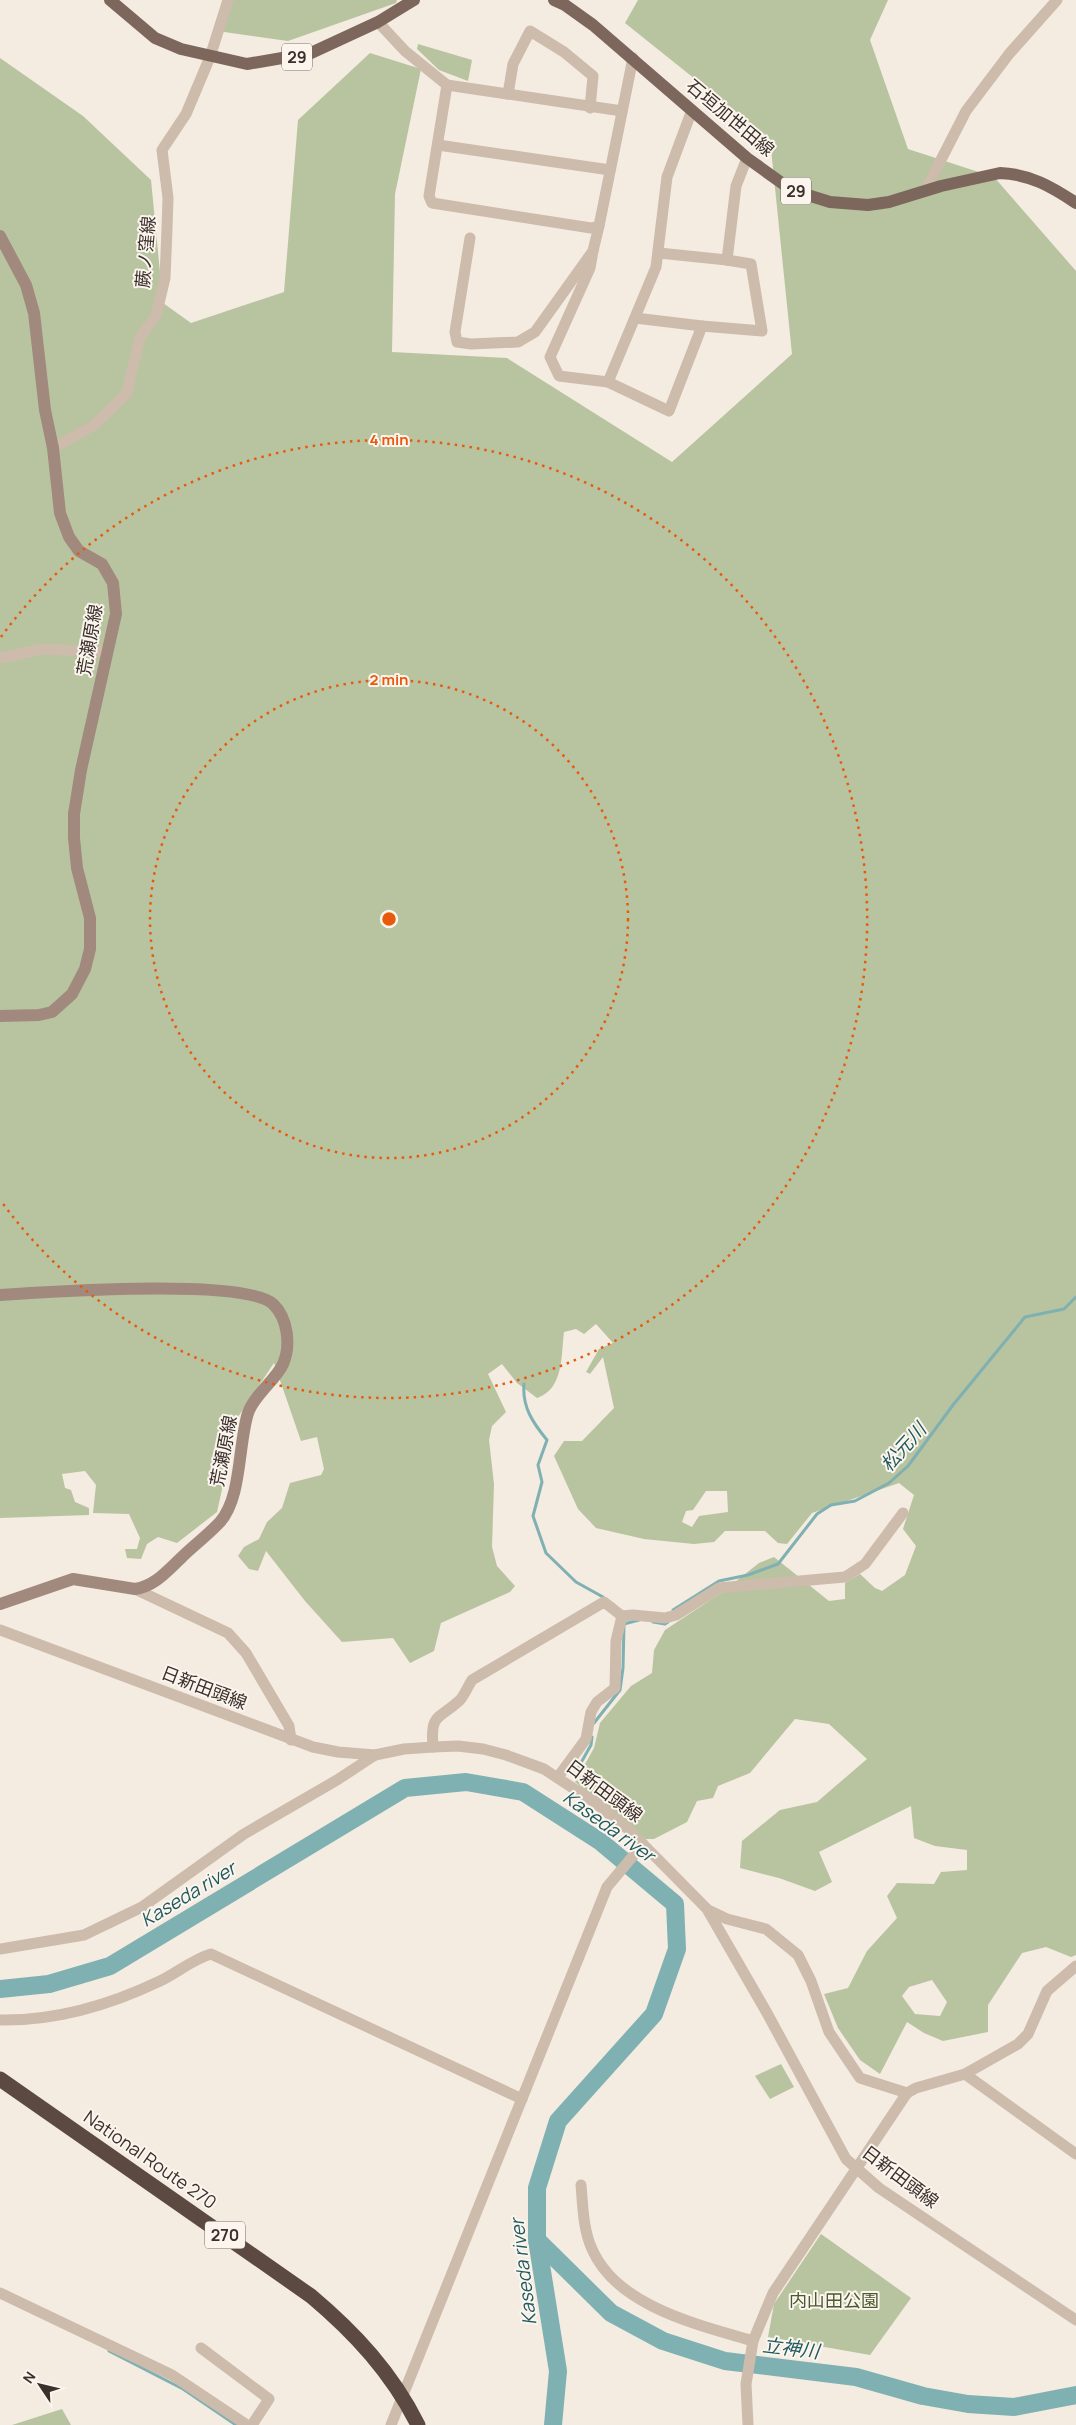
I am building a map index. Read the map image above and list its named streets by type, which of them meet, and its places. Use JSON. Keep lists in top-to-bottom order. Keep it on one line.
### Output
{"streets":{"highway":["National Route 270","270"],"main road":["29","石垣加世田線"],"street":["蕨ノ窪線","荒瀬原線","日新田頭線"]},"crossings":[["29","蕨ノ窪線"],["蕨ノ窪線","荒瀬原線"]],"water":["松元川","Kaseda river","立神川"],"parks":["内山田公園"],"north":"top left","rings":["4 min","2 min"]}
